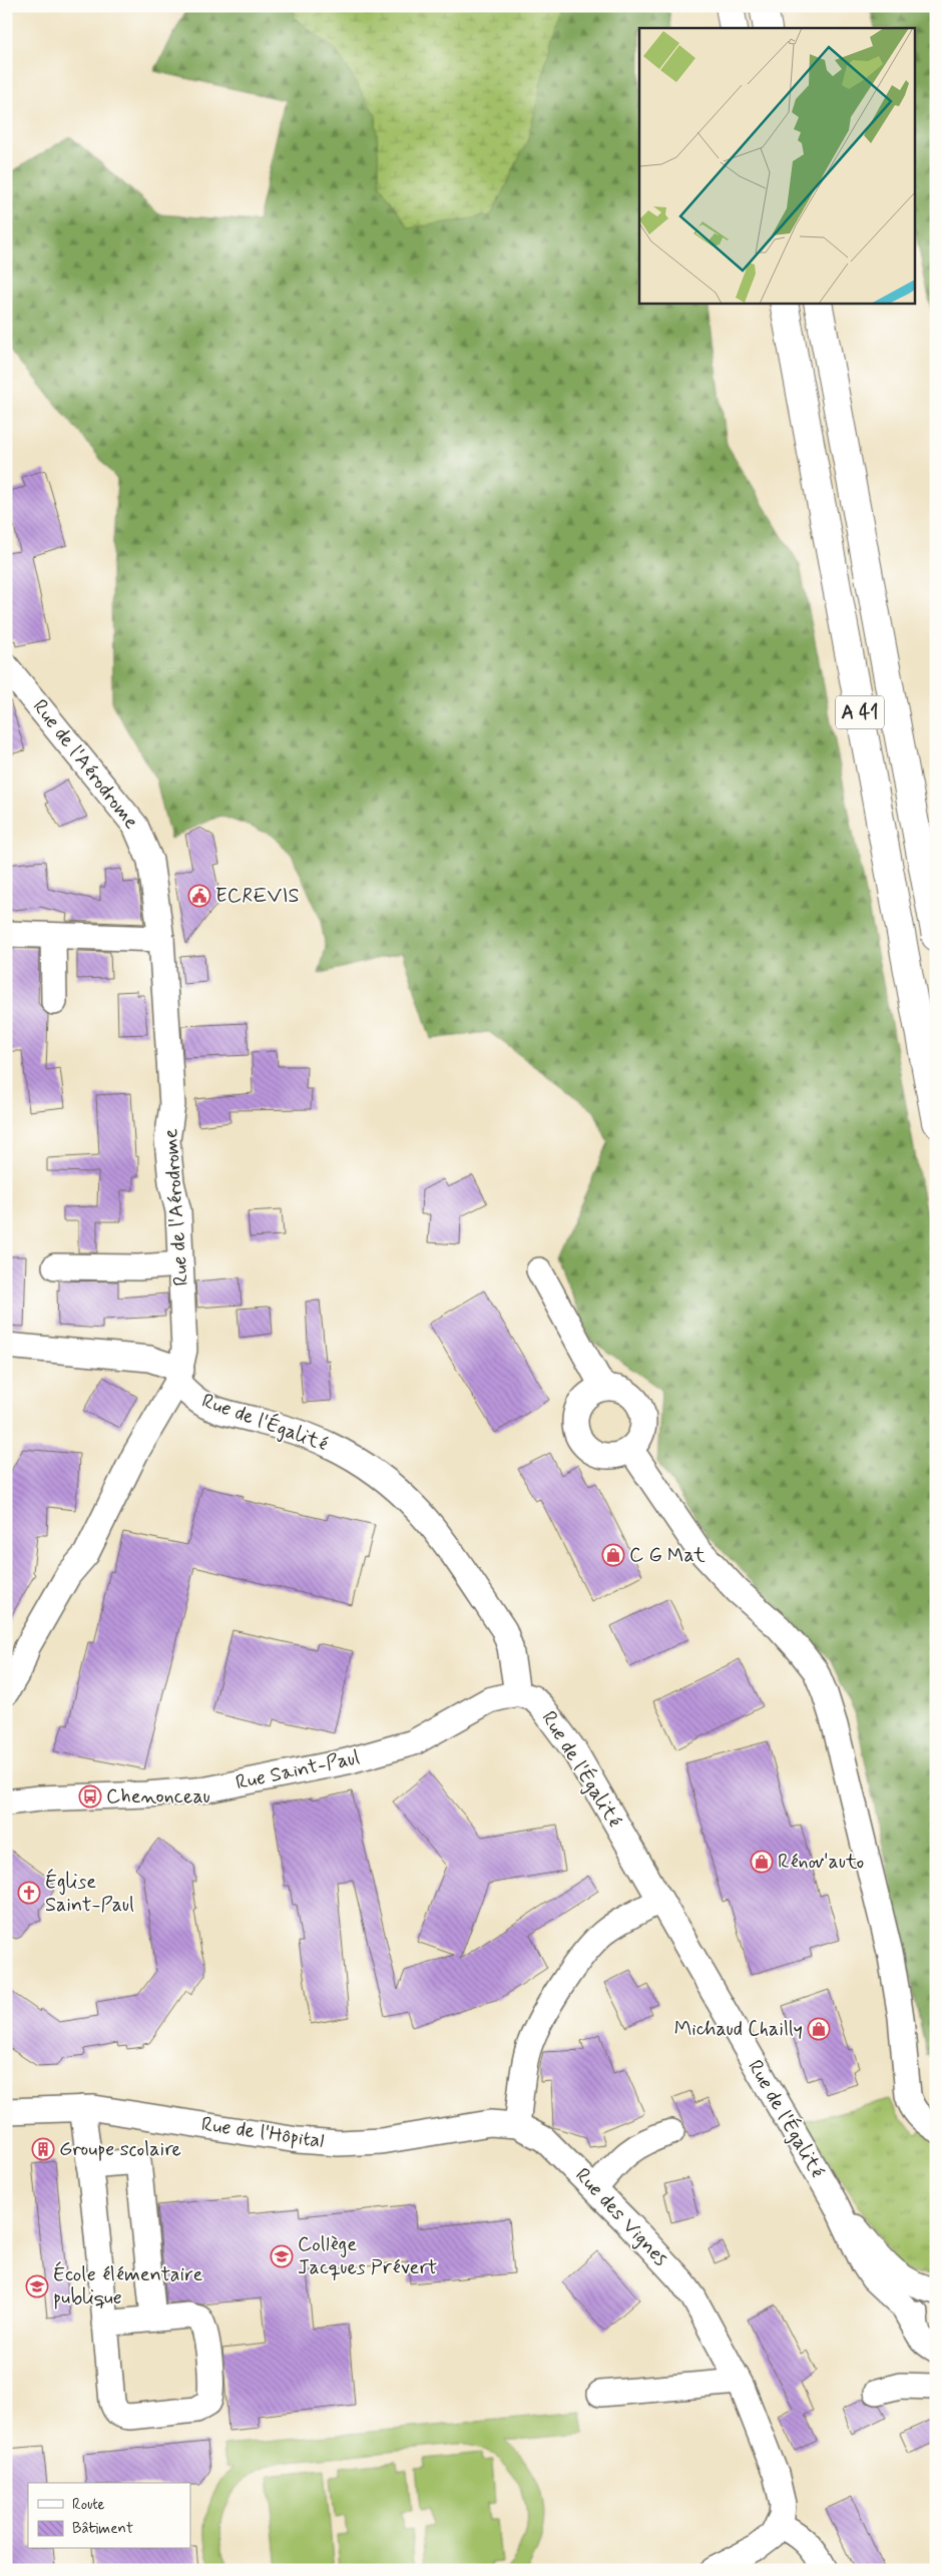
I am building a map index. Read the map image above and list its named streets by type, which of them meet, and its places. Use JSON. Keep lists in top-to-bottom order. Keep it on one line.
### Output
{"streets":{"highway":["A 41"],"street":["Rue de l'Aérodrome","Rue de l'Égalité","Rue Saint-Paul","Rue de l'Hôpital","Rue des Vignes"]},"crossings":[["Rue de l'Aérodrome","Rue de l'Égalité"],["Rue de l'Égalité","Rue Saint-Paul"],["Rue de l'Hôpital","Rue des Vignes"]],"places":{"public building":["ECREVIS"],"shop":["C G Mat","Rénov'auto","Michaud Chailly"],"bus stop":["Chenonceau"],"church":["Église Saint-Paul"],"building":["Groupe scolaire"],"school or university":["Collège Jacques Prévert","École élémentaire publique"]},"legend":["Route","Bâtiment"]}
